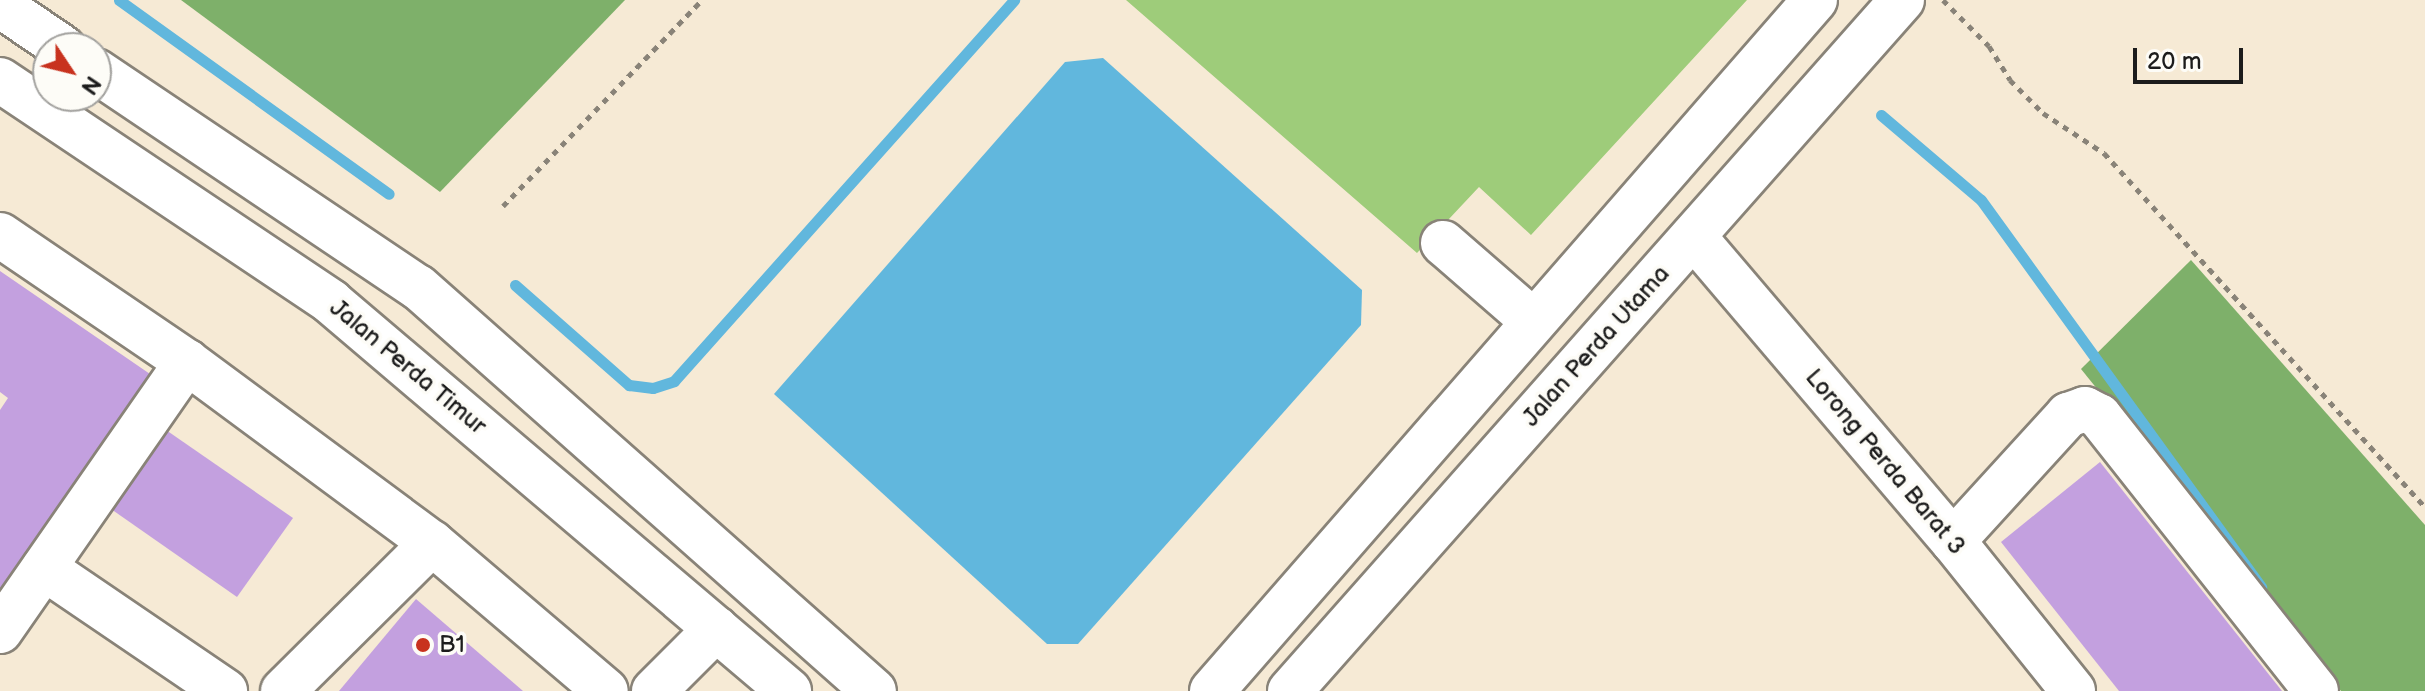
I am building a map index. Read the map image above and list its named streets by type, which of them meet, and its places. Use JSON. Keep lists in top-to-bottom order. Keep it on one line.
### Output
{"streets":{"street":["Jalan Perda Utama","Jalan Perda Timur","Lorong Perda Barat 3"]},"crossings":[["Jalan Perda Utama","Lorong Perda Barat 3"]],"places":["B1"],"scale_bar":"20 m","north":"bottom right"}
